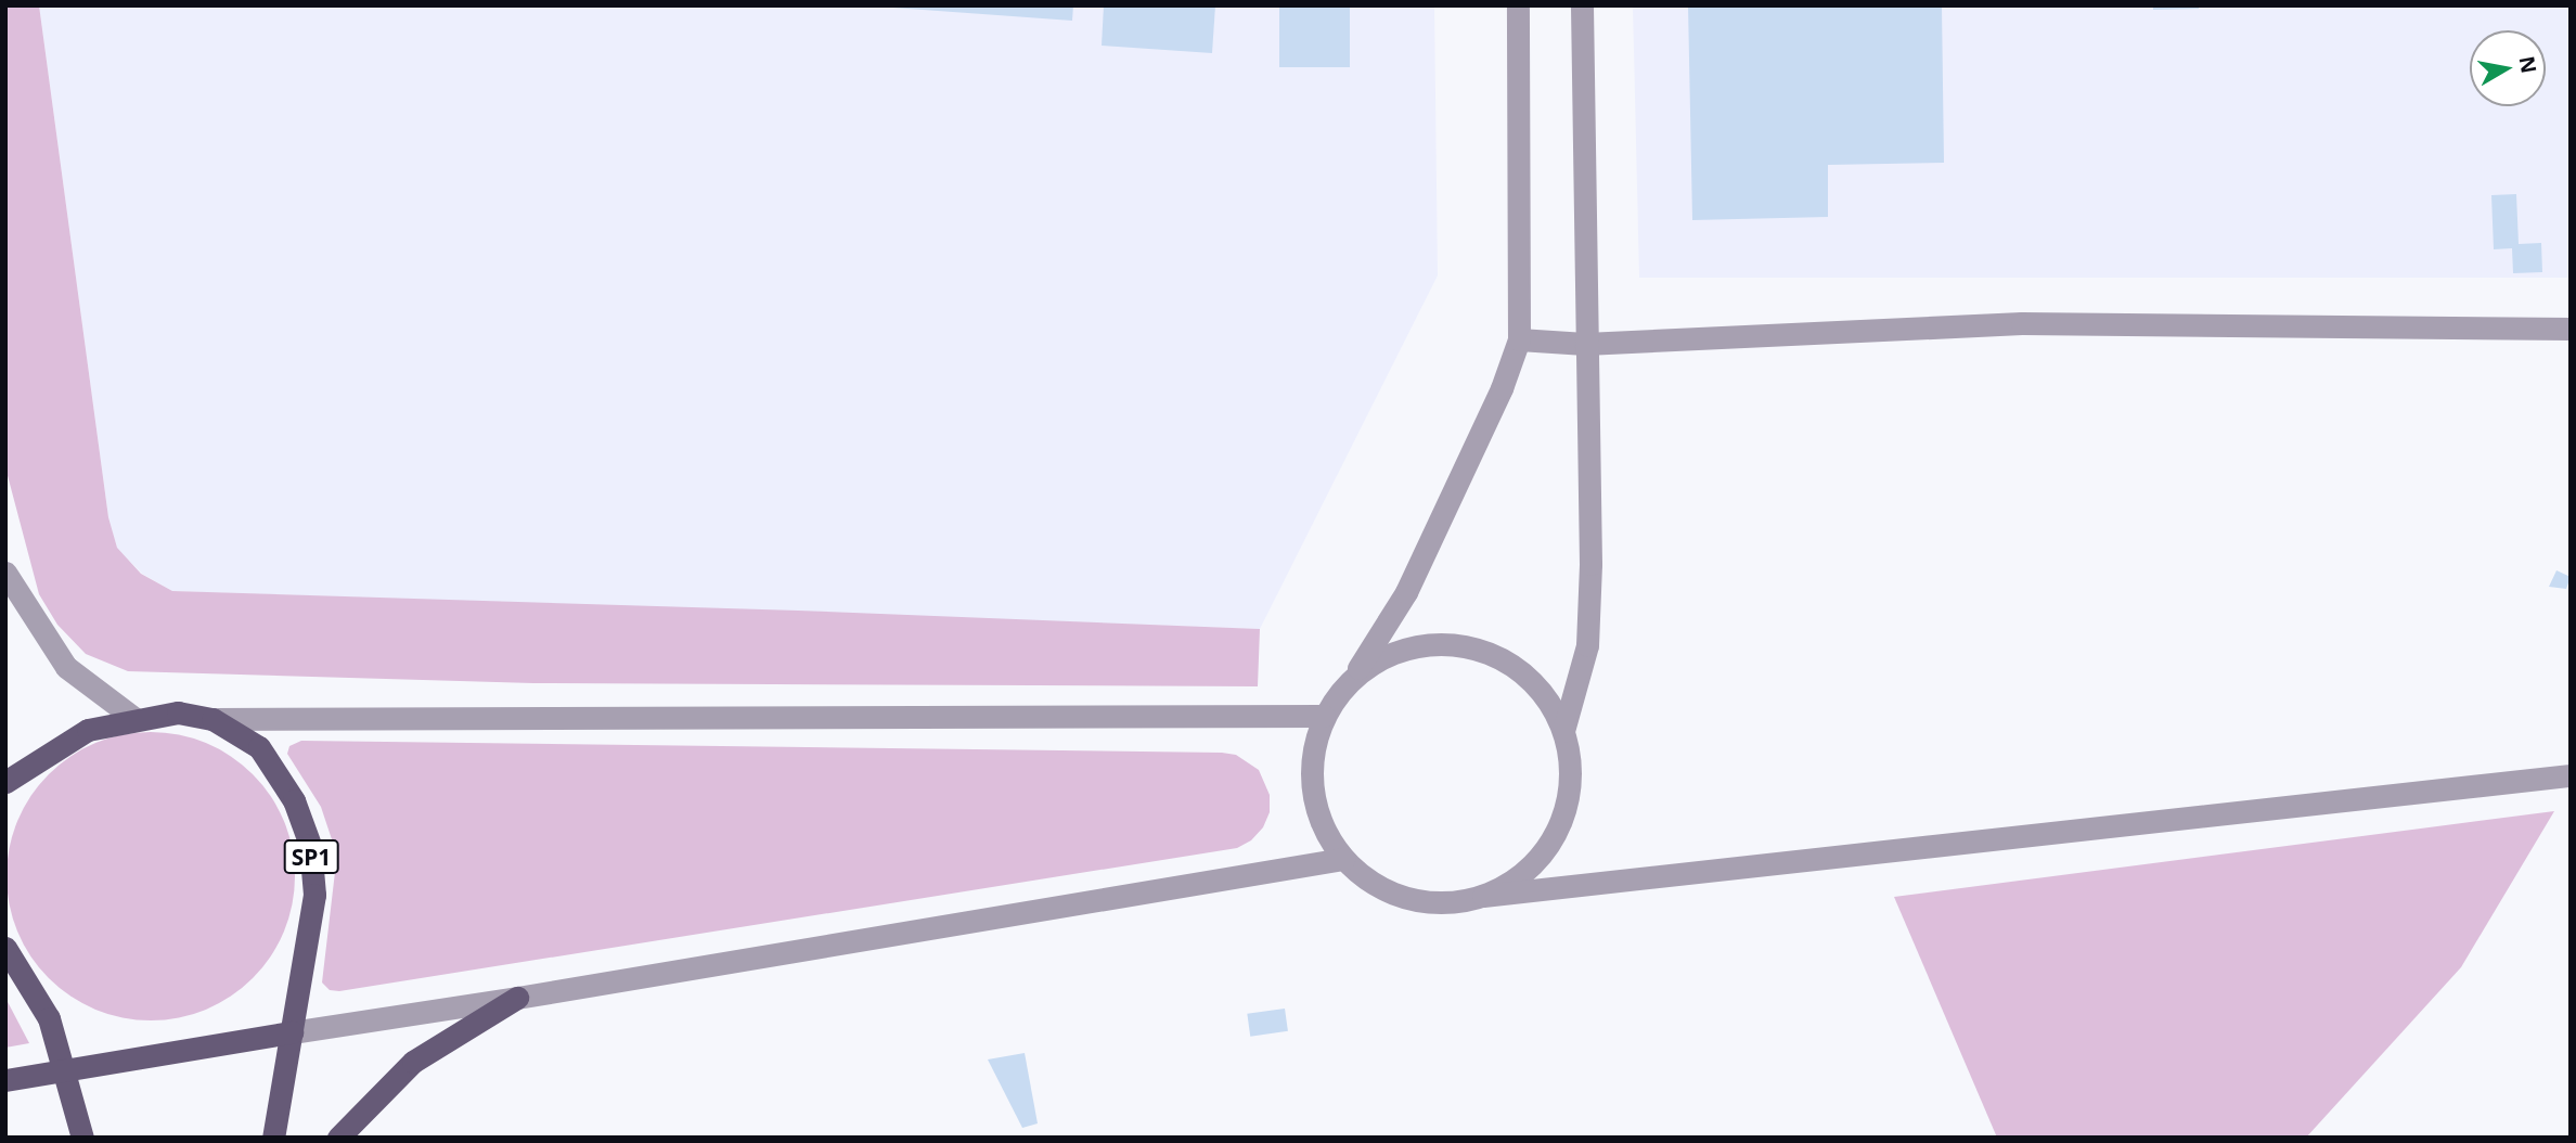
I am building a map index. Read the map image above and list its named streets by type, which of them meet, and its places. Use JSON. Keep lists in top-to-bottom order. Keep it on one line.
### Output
{"streets":{"main road":["SP1"]},"north":"right"}
